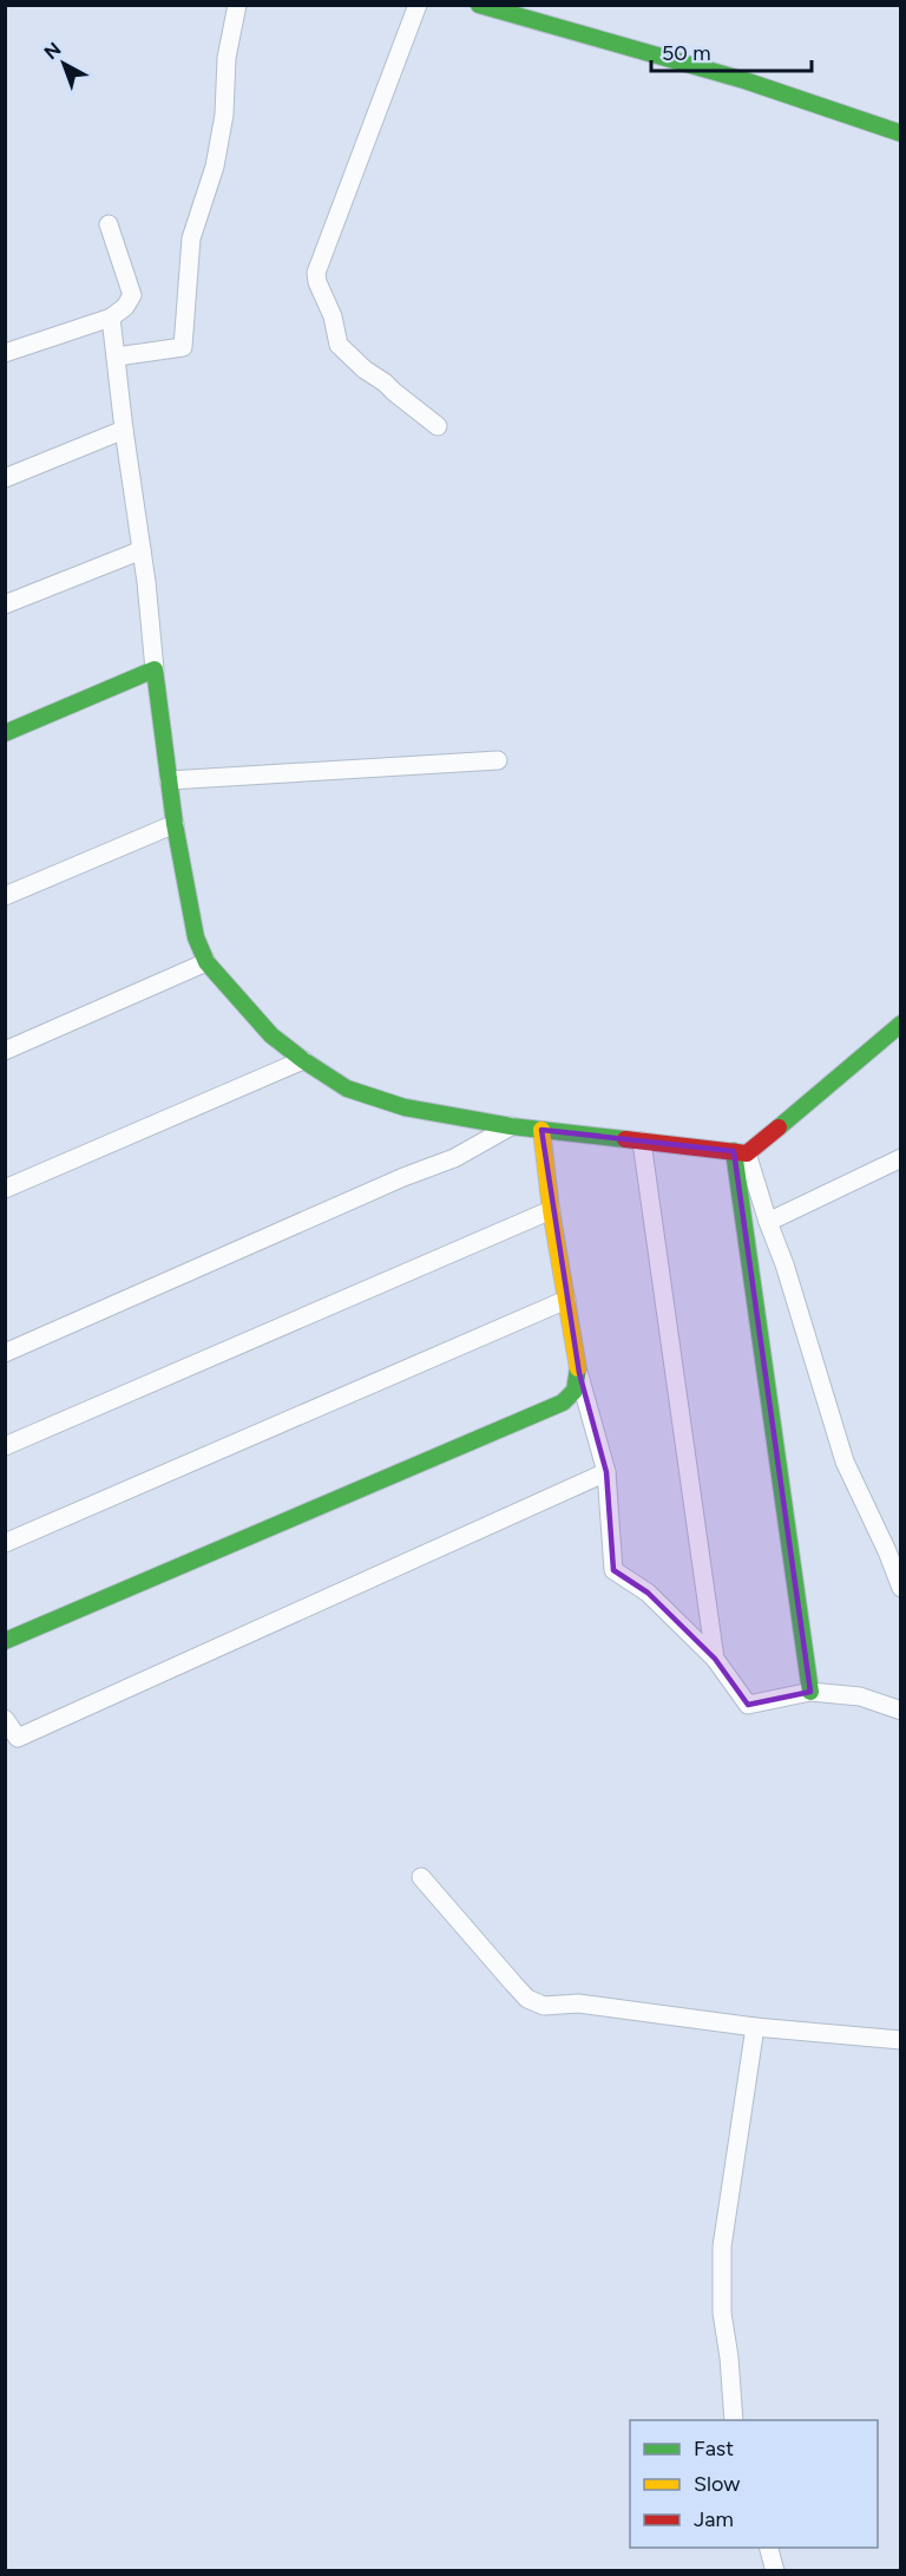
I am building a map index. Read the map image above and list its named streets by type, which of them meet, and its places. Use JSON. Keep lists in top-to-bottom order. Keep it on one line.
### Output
{"legend":["Fast","Slow","Jam"],"scale_bar":"50 m","north":"top left"}
